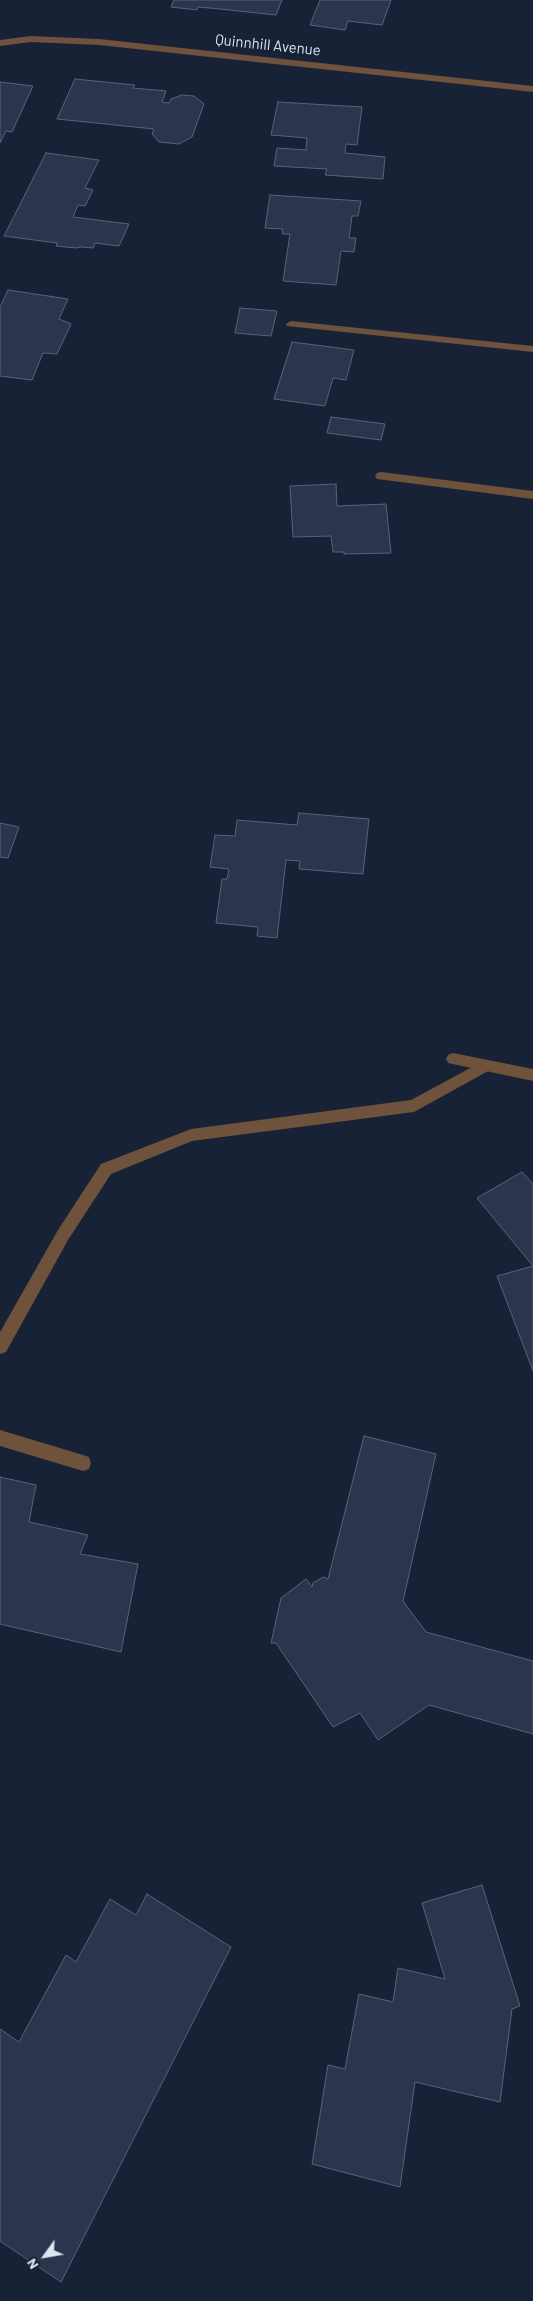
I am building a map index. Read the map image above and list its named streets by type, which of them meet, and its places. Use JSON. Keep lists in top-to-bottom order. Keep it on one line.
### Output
{"streets":{"street":["Quinnhill Avenue"]},"north":"bottom left"}
